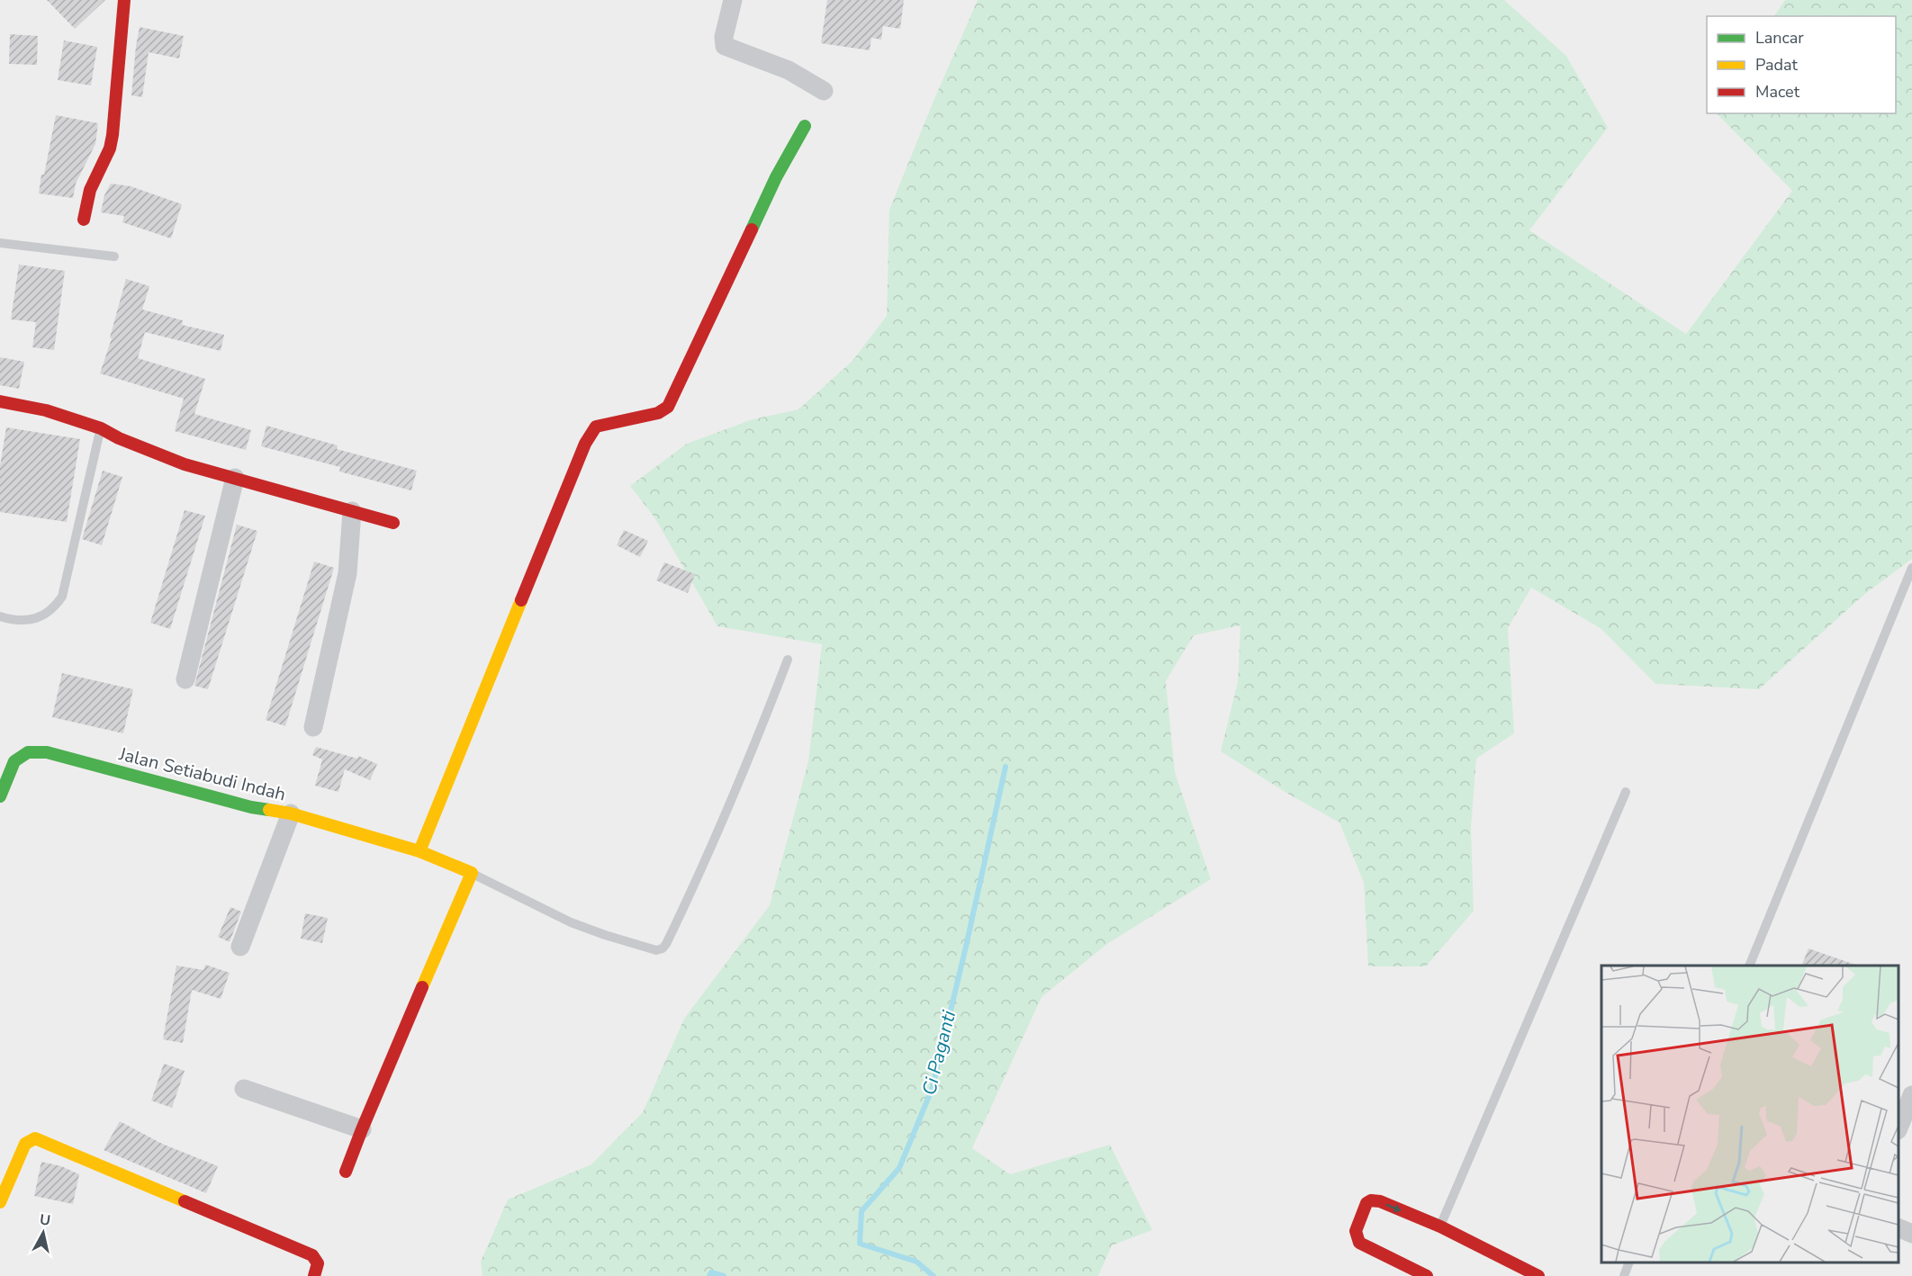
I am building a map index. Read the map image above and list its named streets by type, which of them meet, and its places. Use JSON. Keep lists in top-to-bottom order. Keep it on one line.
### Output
{"streets":{"street":["Jalan Setiabudi Indah"]},"water":["Ci Paganti"],"legend":["Lancar","Padat","Macet"],"north":"top"}
